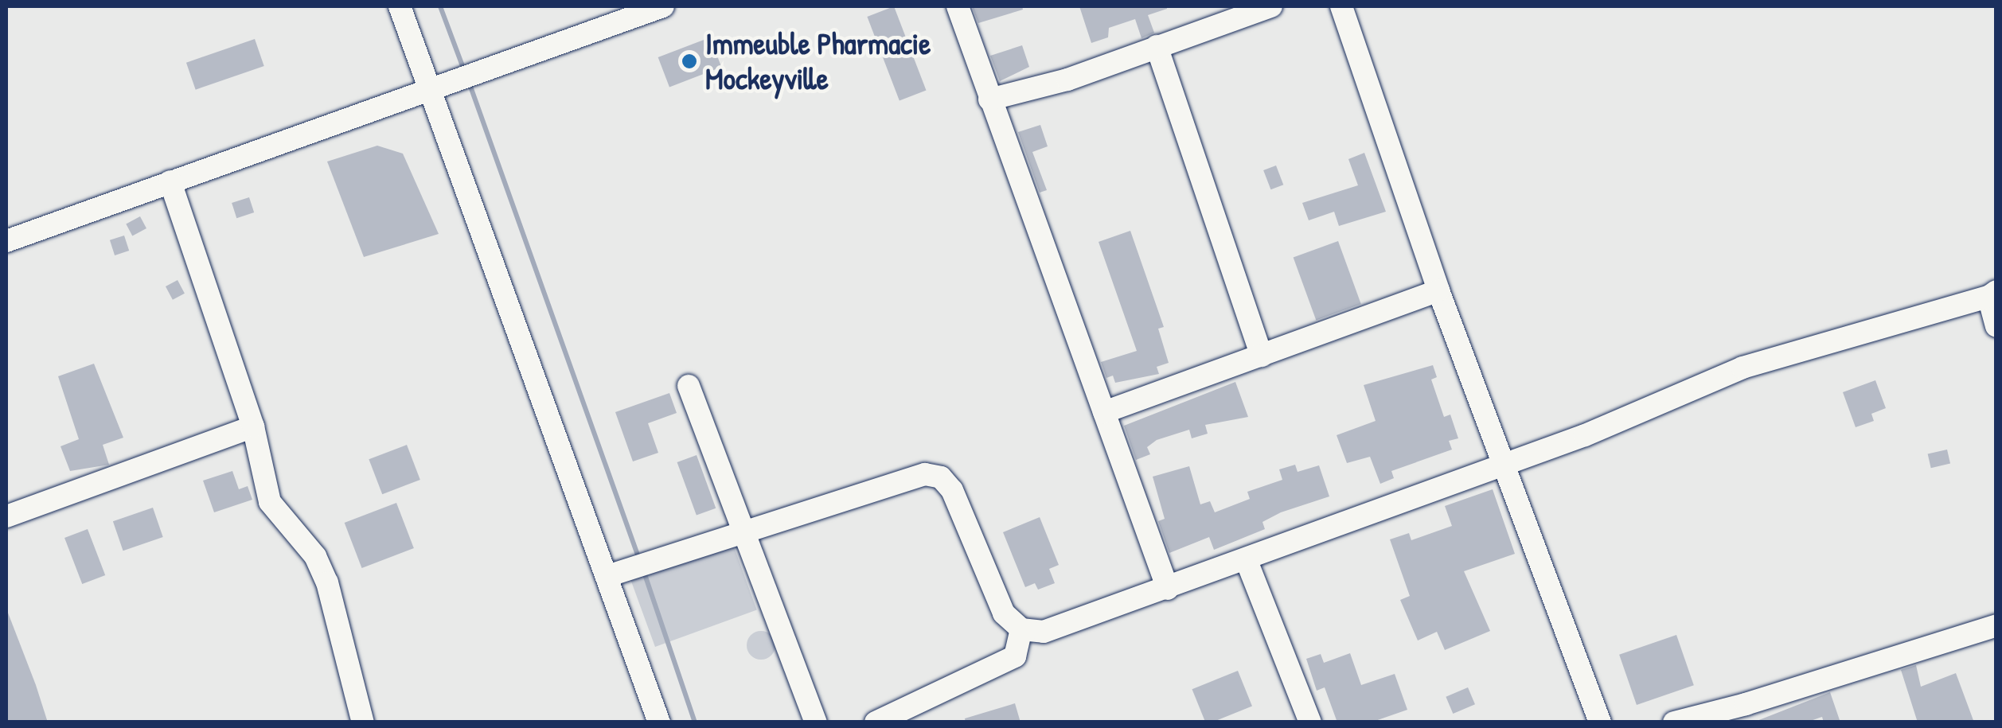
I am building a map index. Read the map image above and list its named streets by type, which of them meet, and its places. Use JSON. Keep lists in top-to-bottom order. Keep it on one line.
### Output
{"places":["Immeuble Pharmacie Mockeyville"]}
